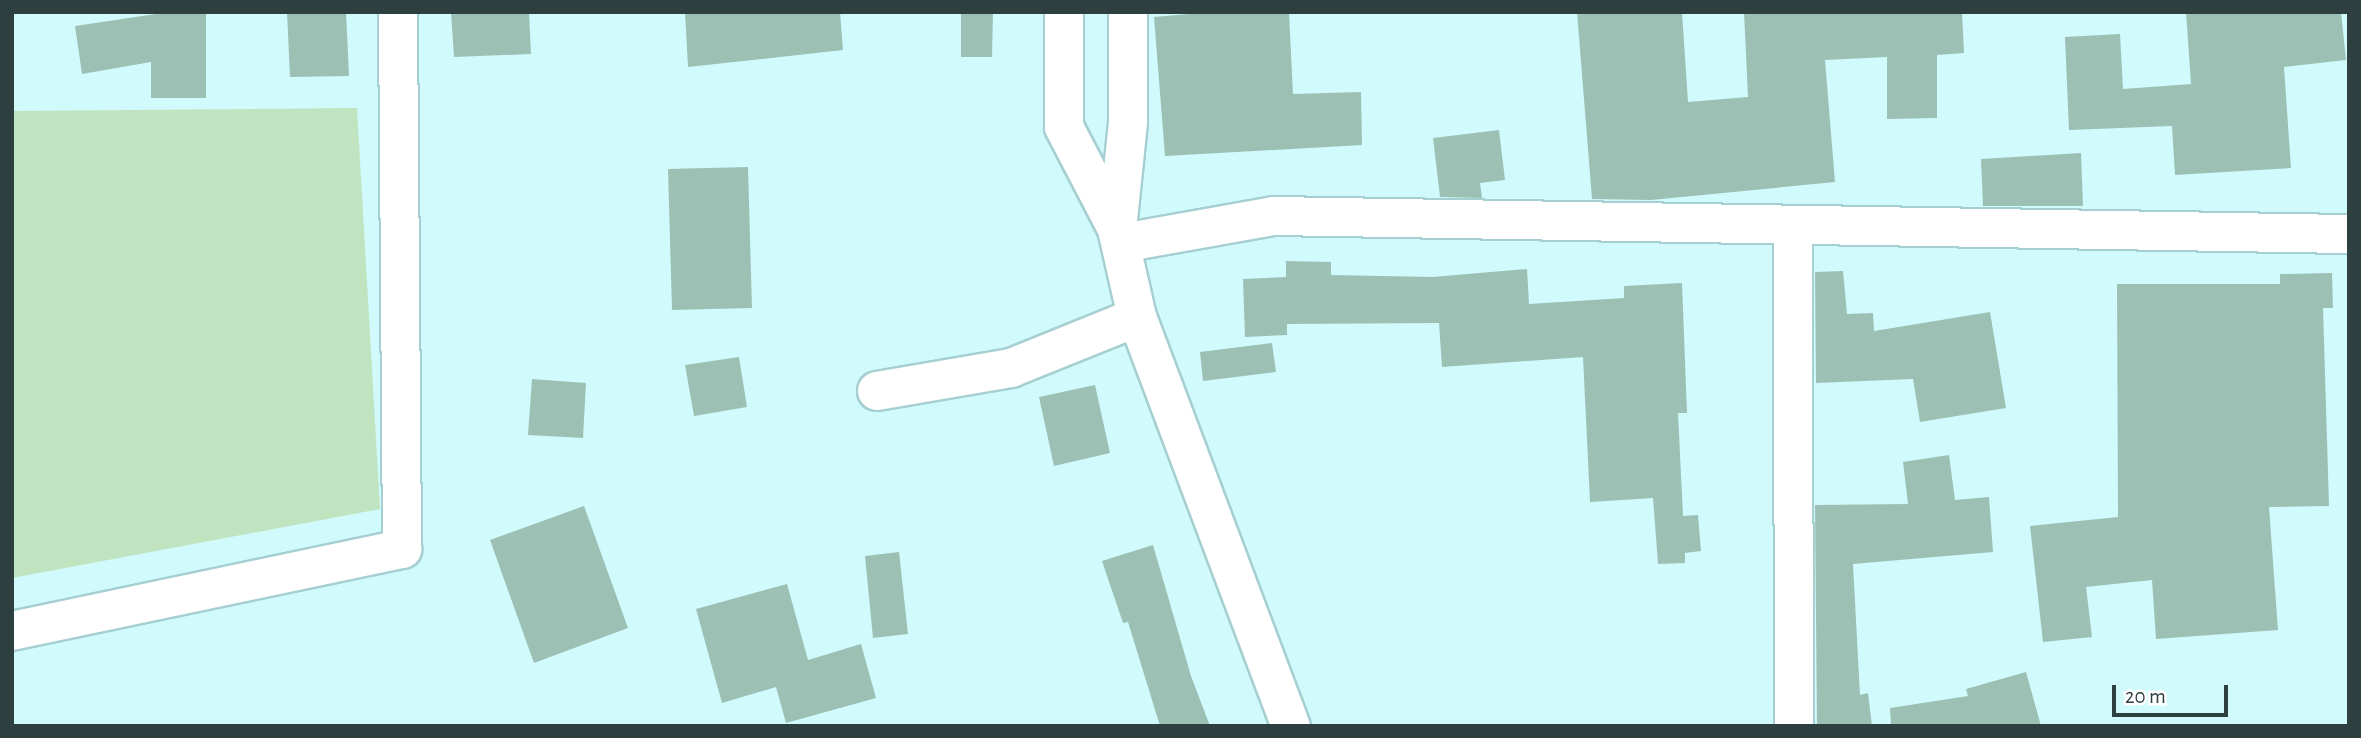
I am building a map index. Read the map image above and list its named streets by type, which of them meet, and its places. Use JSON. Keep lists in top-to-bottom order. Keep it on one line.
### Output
{"scale_bar":"20 m"}
